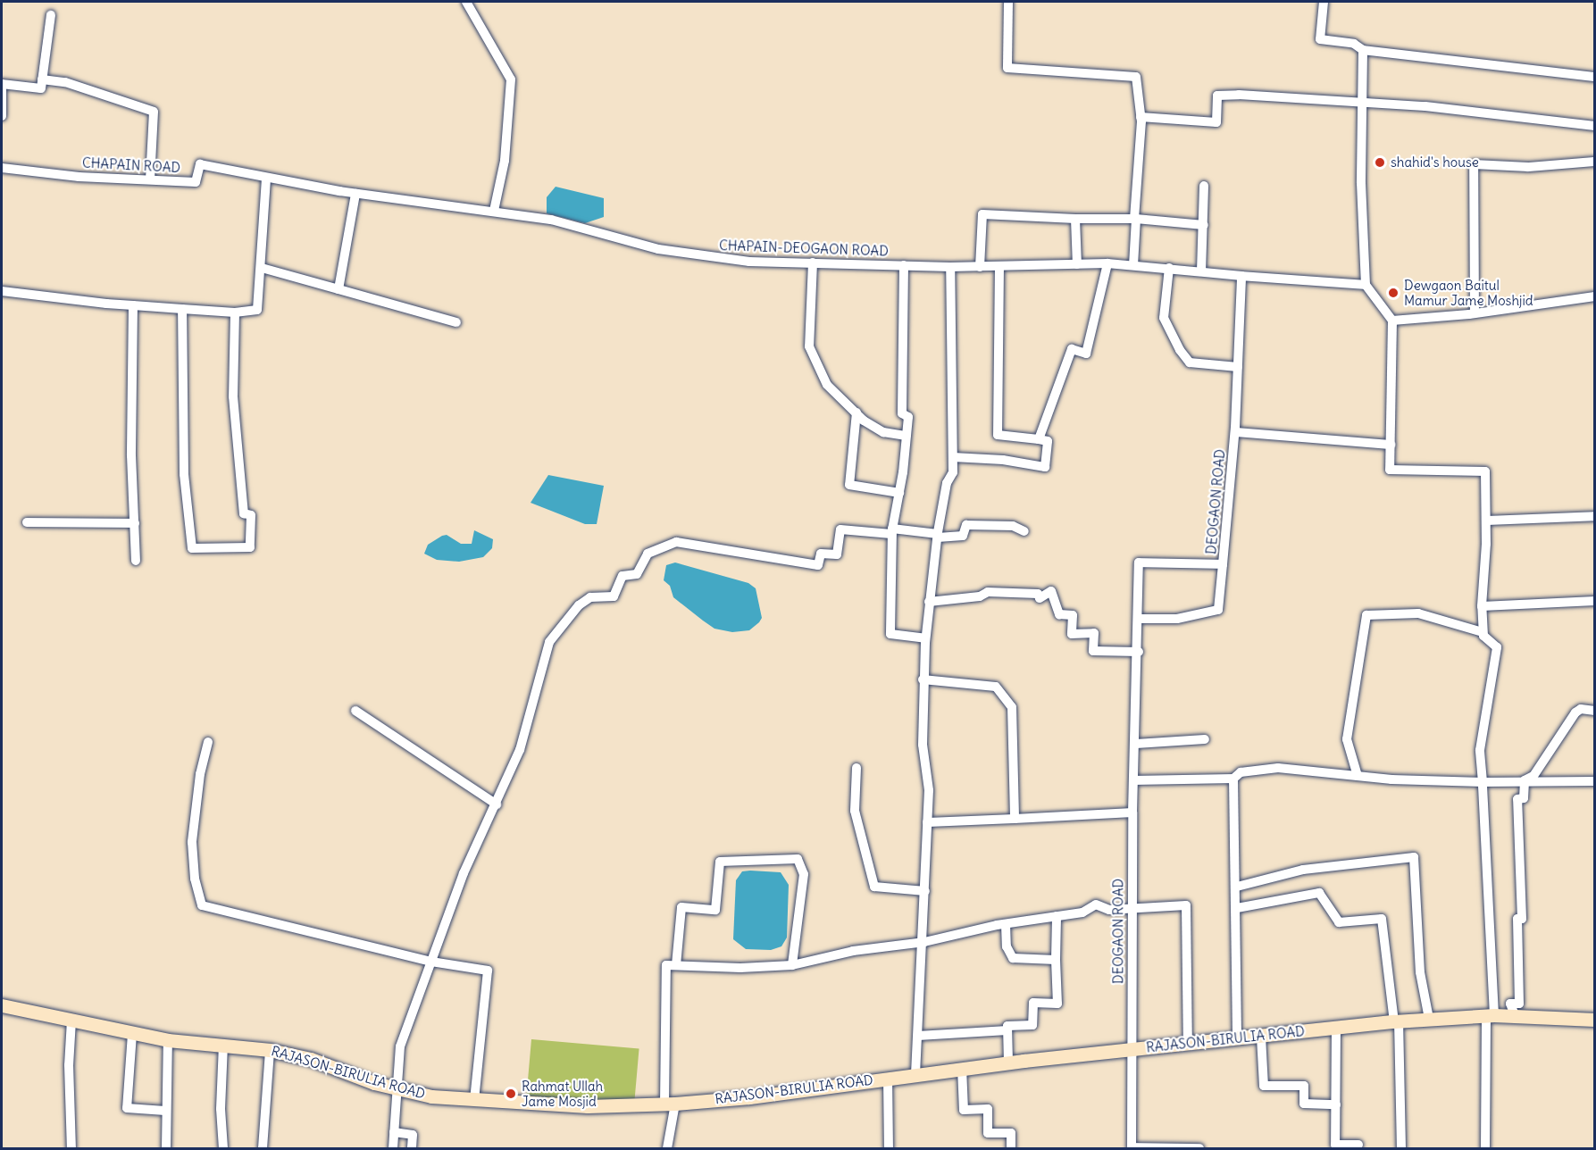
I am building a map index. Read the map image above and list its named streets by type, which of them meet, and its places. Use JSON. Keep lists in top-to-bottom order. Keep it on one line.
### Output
{"streets":{"street":["CHAPAIN ROAD","CHAPAIN-DEOGAON ROAD","DEOGAON ROAD","RAJASON-BIRULIA ROAD"]},"crossings":[["CHAPAIN ROAD","CHAPAIN-DEOGAON ROAD"],["CHAPAIN-DEOGAON ROAD","DEOGAON ROAD"],["DEOGAON ROAD","RAJASON-BIRULIA ROAD"]],"places":["shahid's house","Dewgaon Baitul Mamur Jame Moshjid","Rahmat Ullah Jame Mosjid"]}
